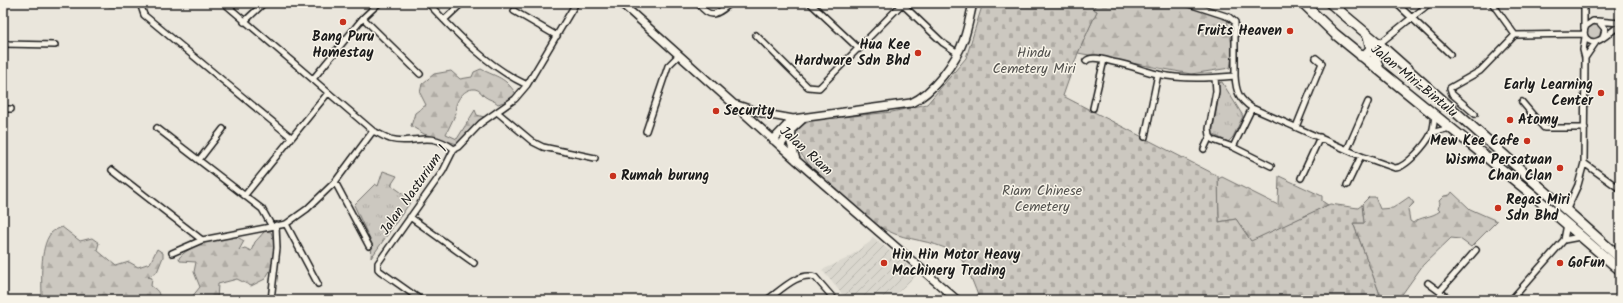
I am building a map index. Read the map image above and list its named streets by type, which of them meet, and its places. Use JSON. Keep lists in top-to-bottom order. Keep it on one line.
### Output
{"streets":{"highway":["Jalan Miri-Bintulu"],"main road":["Jalan Riam"],"street":["Jalan Nasturium 1"]},"parks":["Hindu Cemetery Miri","Riam Chinese Cemetery"],"places":["Bang Puru Homestay","Fruits Heaven","Hua Kee Hardware Sdn Bhd","Early Learning Center","Security","Atomy","Mew Kee Cafe","Wisma Persatuan Chan Clan","Rumah burung","Regas Miri Sdn Bhd","Hin Hin Motor Heavy Machinery Trading","GoFun"]}
